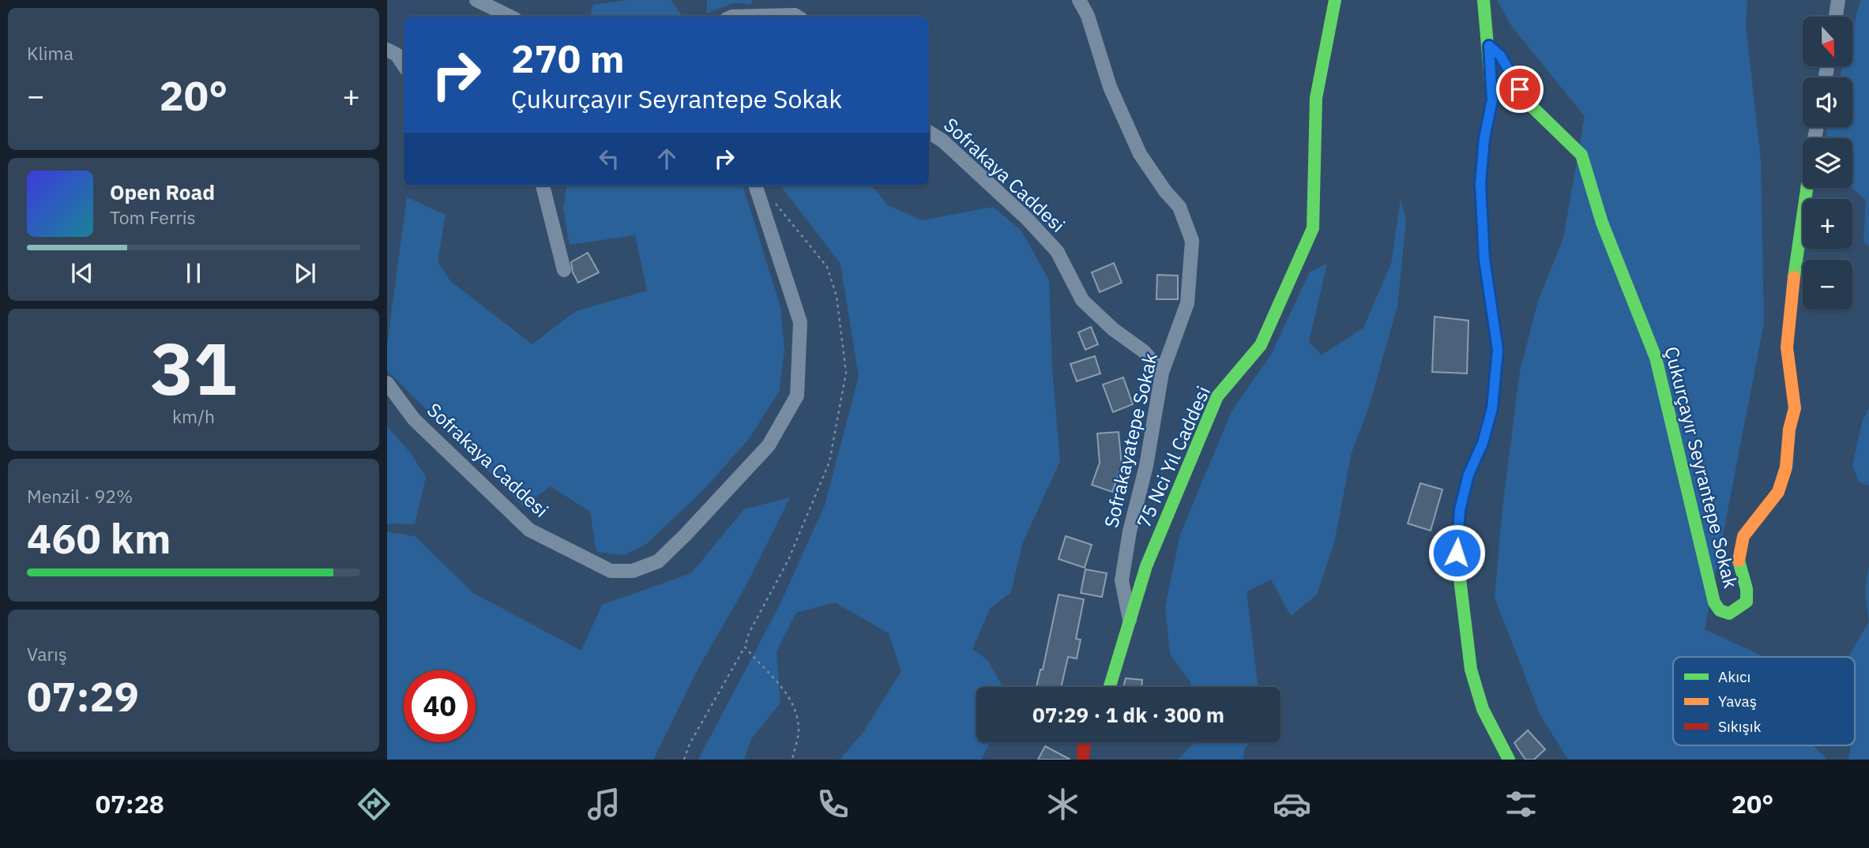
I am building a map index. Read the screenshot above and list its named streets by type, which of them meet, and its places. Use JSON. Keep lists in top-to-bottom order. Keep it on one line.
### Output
{"streets":{"street":["Sofrakaya Caddesi","Sofrakayatepe Sokak","75 Nci Yıl Caddesi","Çukurçayır Seyrantepe Sokak"]},"crossings":[["Sofrakaya Caddesi","Sofrakayatepe Sokak"],["Sofrakayatepe Sokak","75 Nci Yıl Caddesi"]],"legend":["Akıcı","Yavaş","Sıkışık"],"north":"bottom","page":{"tile":["Klima",["31","km/h"],["Menzil · 92%","460 km"],["Varış","07:29"]],"map_buttons":["+","−"],"turn":["270 m","Çukurçayır Seyrantepe Sokak"],"heat":["−","20°","+"],"song":["Open Road","Tom Ferris"],"limit":"40","trip":"07:29 · 1 dk · 300 m","tabs":["07:28","20°"]}}
